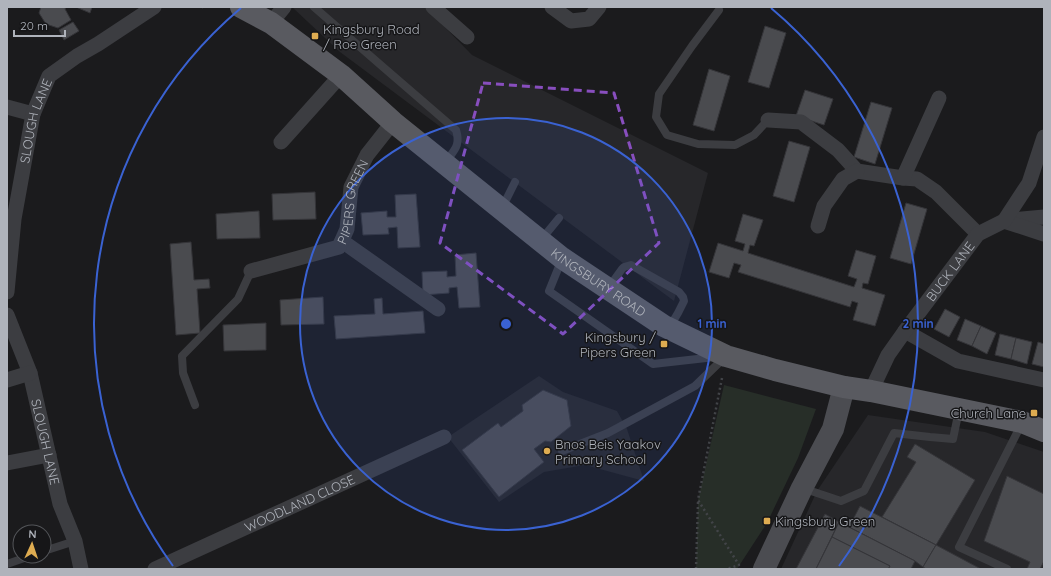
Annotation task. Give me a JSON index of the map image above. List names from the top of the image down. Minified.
{"streets":{"main road":["KINGSBURY ROAD"],"street":["SLOUGH LANE","PIPERS GREEN","BUCK LANE","WOODLAND CLOSE"]},"crossings":[["PIPERS GREEN","KINGSBURY ROAD"],["BUCK LANE","KINGSBURY ROAD"]],"places":{"transit":["Kingsbury Road / Roe Green","Kingsbury / Pipers Green","Church Lane","Kingsbury Green"],"other":["Bnos Beis Yaakov Primary School"]},"scale_bar":"20 m","north":"top","rings":["1 min","2 min"]}
